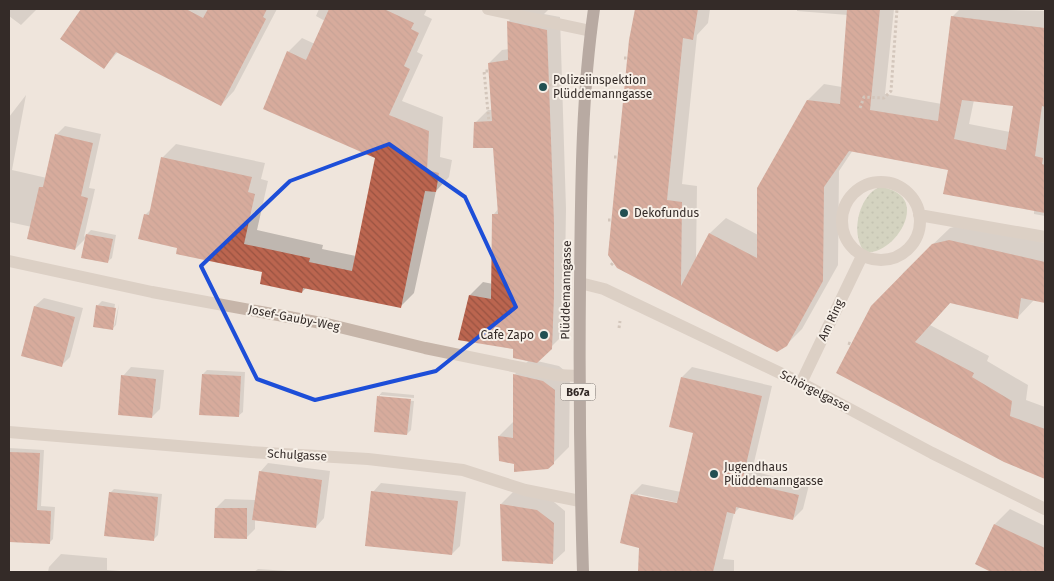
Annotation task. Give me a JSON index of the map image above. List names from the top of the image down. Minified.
{"streets":{"main road":["Plüddemanngasse","B67a"],"street":["Josef-Gauby-Weg","Am Ring","Schörgelgasse","Schulgasse"]},"crossings":[["Plüddemanngasse","Josef-Gauby-Weg"],["Plüddemanngasse","Schörgelgasse"],["Plüddemanngasse","Schulgasse"],["Am Ring","Schörgelgasse"]],"places":["Polizeiinspektion Plüddemanngasse","Dekofundus","Cafe Zapo","Jugendhaus Plüddemanngasse"]}
